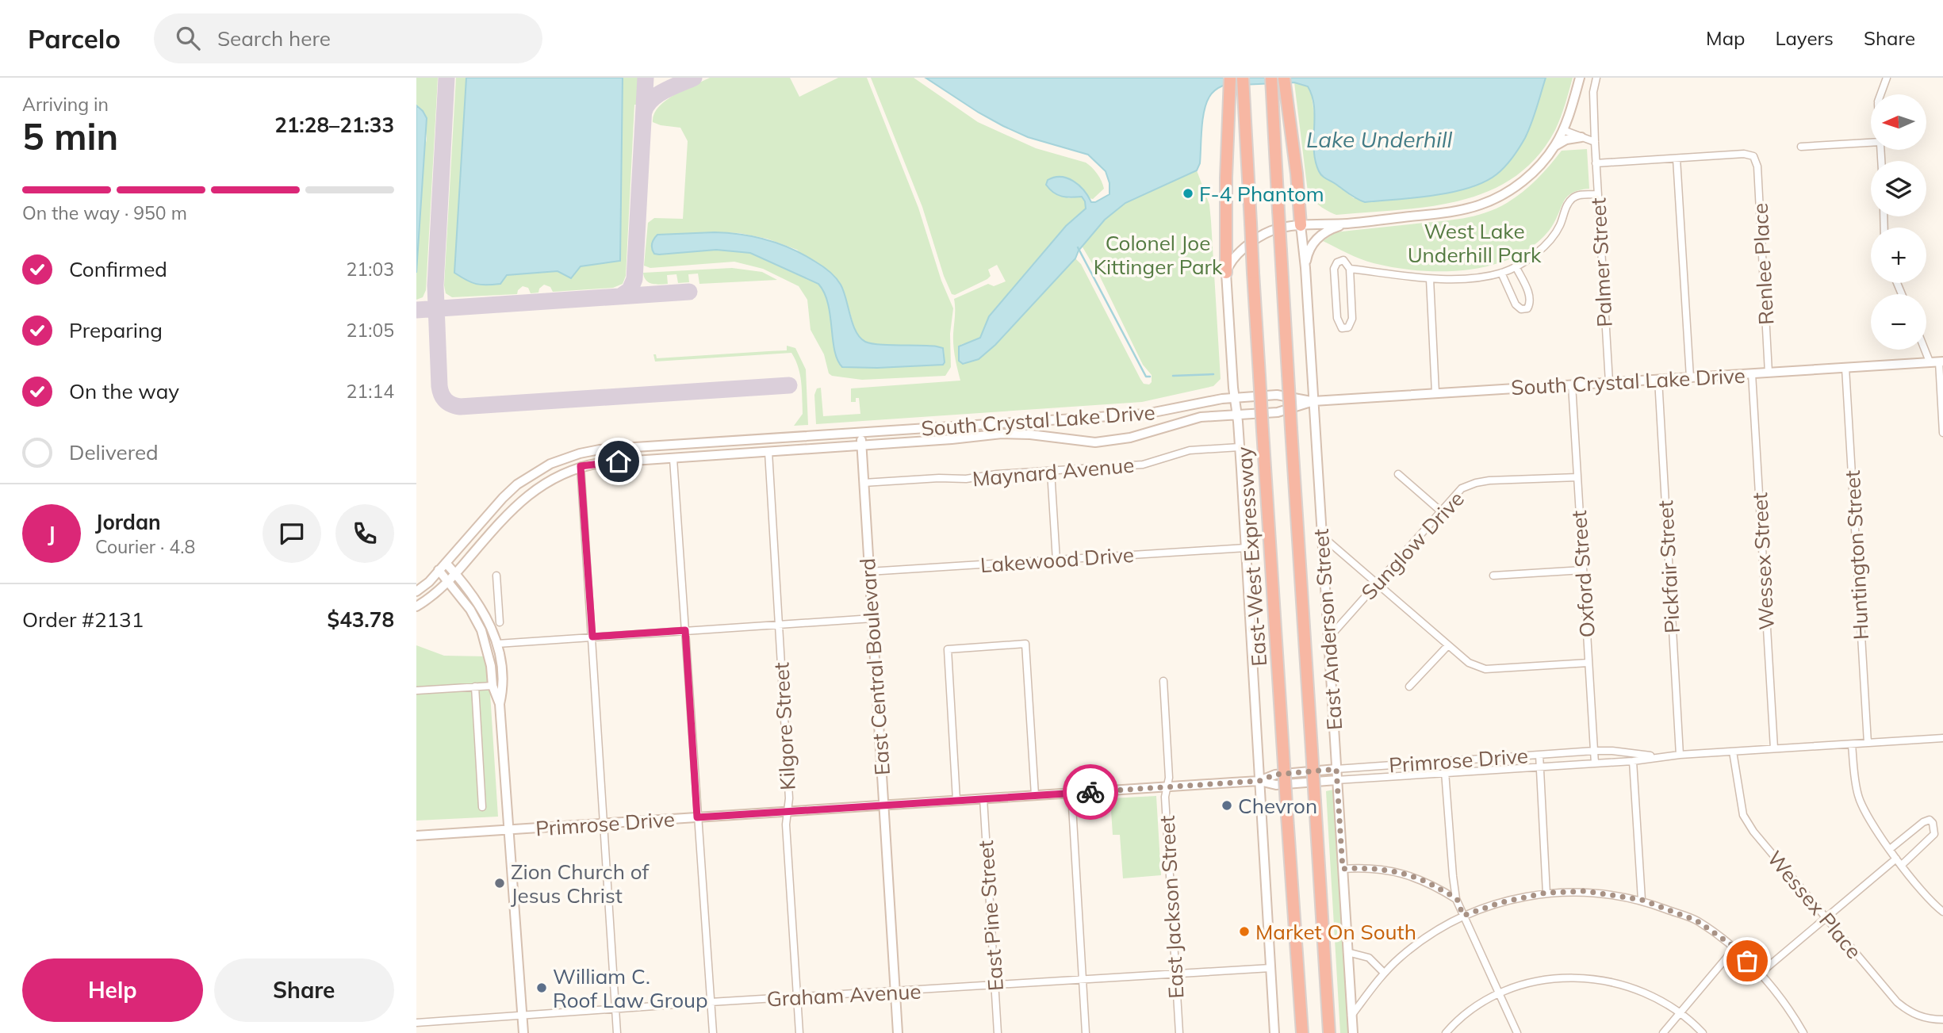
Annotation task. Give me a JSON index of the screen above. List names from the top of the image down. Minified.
{"streets":{"highway":["East-West Expressway"],"main road":["South Crystal Lake Drive","East Anderson Street","East Central Boulevard","Primrose Drive"],"street":["Palmer Street","Renlee Place","Maynard Avenue","Sunglow Drive","Huntington Street","Lakewood Drive","Wessex Street","Pickfair Street","Oxford Street","Kilgore Street","Wessex Place","East Jackson Street","East Pine Street","Graham Avenue"]},"crossings":[["Palmer Street","South Crystal Lake Drive"],["Renlee Place","South Crystal Lake Drive"],["South Crystal Lake Drive","Huntington Street"],["South Crystal Lake Drive","Wessex Street"],["South Crystal Lake Drive","Pickfair Street"],["South Crystal Lake Drive","Oxford Street"],["South Crystal Lake Drive","East Anderson Street"],["South Crystal Lake Drive","East Central Boulevard"],["South Crystal Lake Drive","Kilgore Street"],["Maynard Avenue","East Central Boulevard"],["Sunglow Drive","Oxford Street"],["Sunglow Drive","East Anderson Street"],["Huntington Street","Primrose Drive"],["Lakewood Drive","East Central Boulevard"],["Wessex Street","Primrose Drive"],["Pickfair Street","Primrose Drive"],["Oxford Street","Primrose Drive"],["East Anderson Street","Primrose Drive"],["East Central Boulevard","Primrose Drive"],["East Central Boulevard","Graham Avenue"],["Kilgore Street","Primrose Drive"],["Kilgore Street","Graham Avenue"],["Primrose Drive","Wessex Place"],["Primrose Drive","East Jackson Street"],["Primrose Drive","East Pine Street"],["East Jackson Street","Graham Avenue"],["East Pine Street","Graham Avenue"]],"water":["Lake Underhill"],"parks":["West Lake Underhill Park","Colonel Joe Kittinger Park"],"places":["F-4 Phantom","Chevron","Zion Church of Jesus Christ","Market On South","William C. Roof Law Group"],"north":"left","page":{"header":"Parcelo","search":"Search here","nav":["Map","Layers","Share"],"heading":["5 min","Arriving in","21:28–21:33"],"panel":["Jordan","Courier · 4.8","Order #2131","$43.78"],"map_buttons":["+","−"],"bar":"On the way · 950 m","list":[["Confirmed","21:03"],["Preparing","21:05"],["On the way","21:14"],"Delivered"],"round":"J","buttons":["Help","Share"]}}
